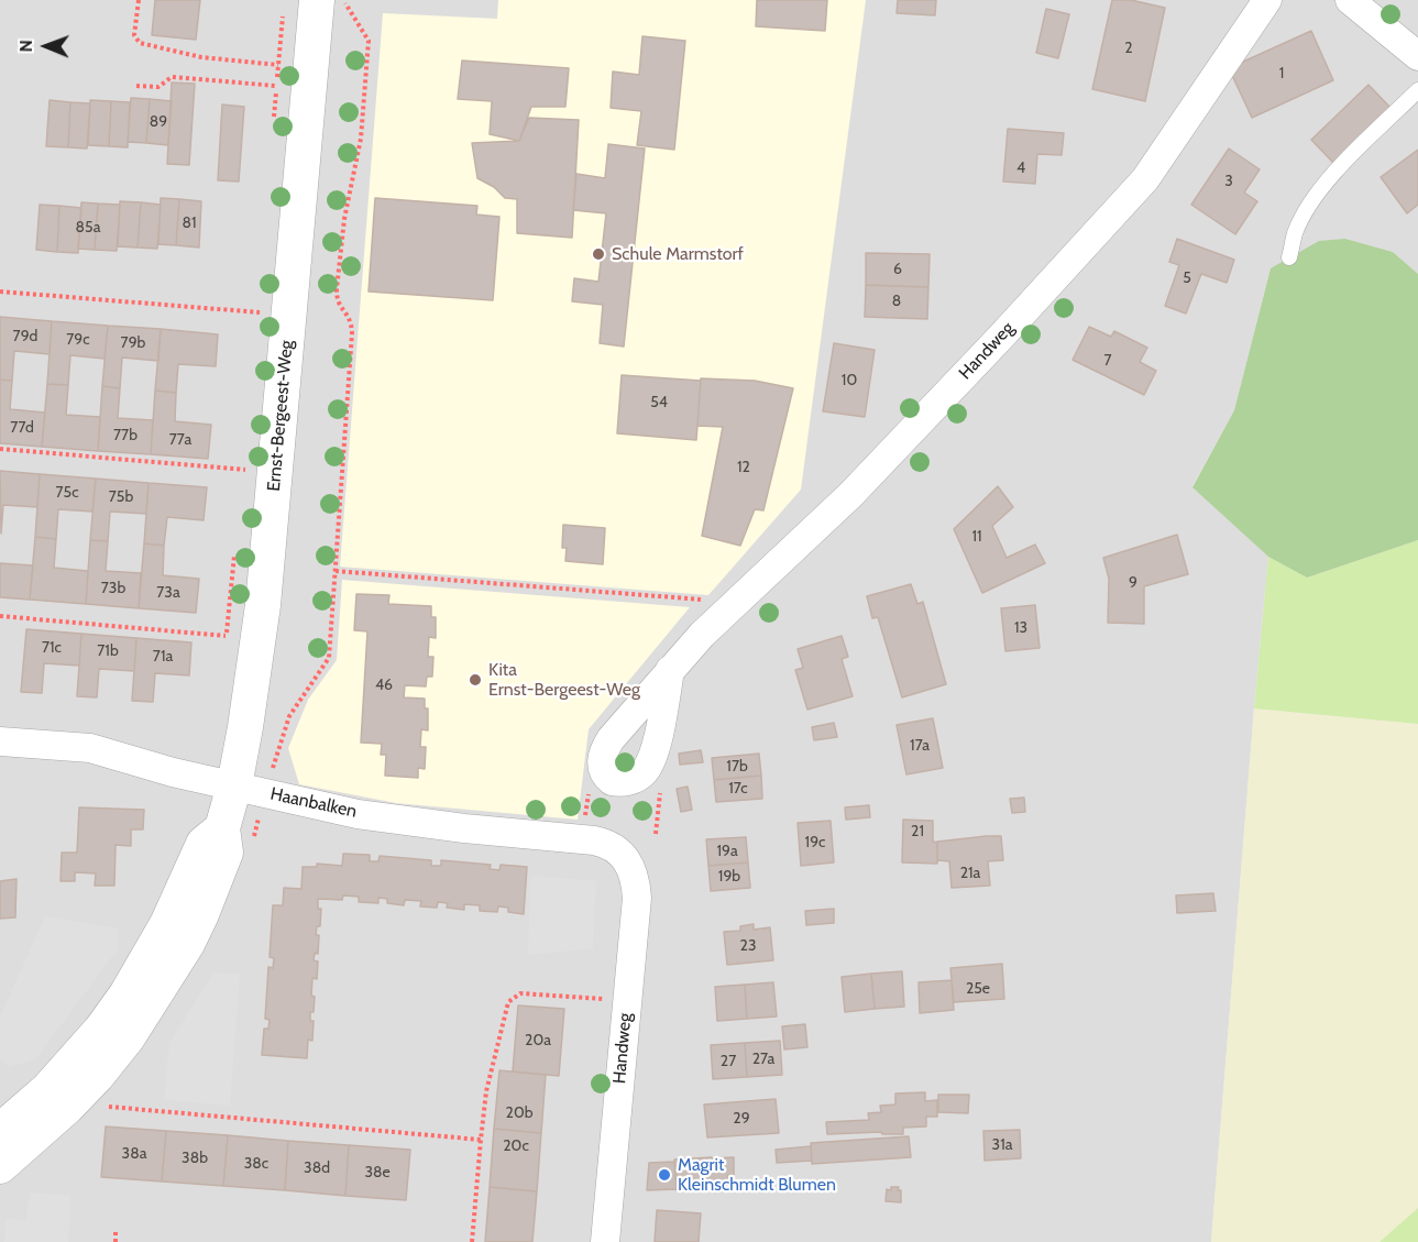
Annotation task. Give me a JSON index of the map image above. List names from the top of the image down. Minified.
{"streets":{"street":["Handweg","Ernst-Bergeest-Weg","Haanbalken"]},"crossings":[["Handweg","Haanbalken"],["Ernst-Bergeest-Weg","Haanbalken"]],"places":["Schule Marmstorf","Kita Ernst-Bergeest-Weg","Magrit Kleinschmidt Blumen"],"house_numbers":["2","1","89","4","3","81","85a","6","5","8","79d","79c","79b","7","10","54","77d","77b","77a","12","75c","75b","11","9","73b","73a","13","71c","71b","71a","46","17a","17b","17c","21","19c","19a","21a","19b","23","25e","20a","27a","27","20b","29","31a","20c","38a","38b","38c","38d","38e"],"north":"left"}
